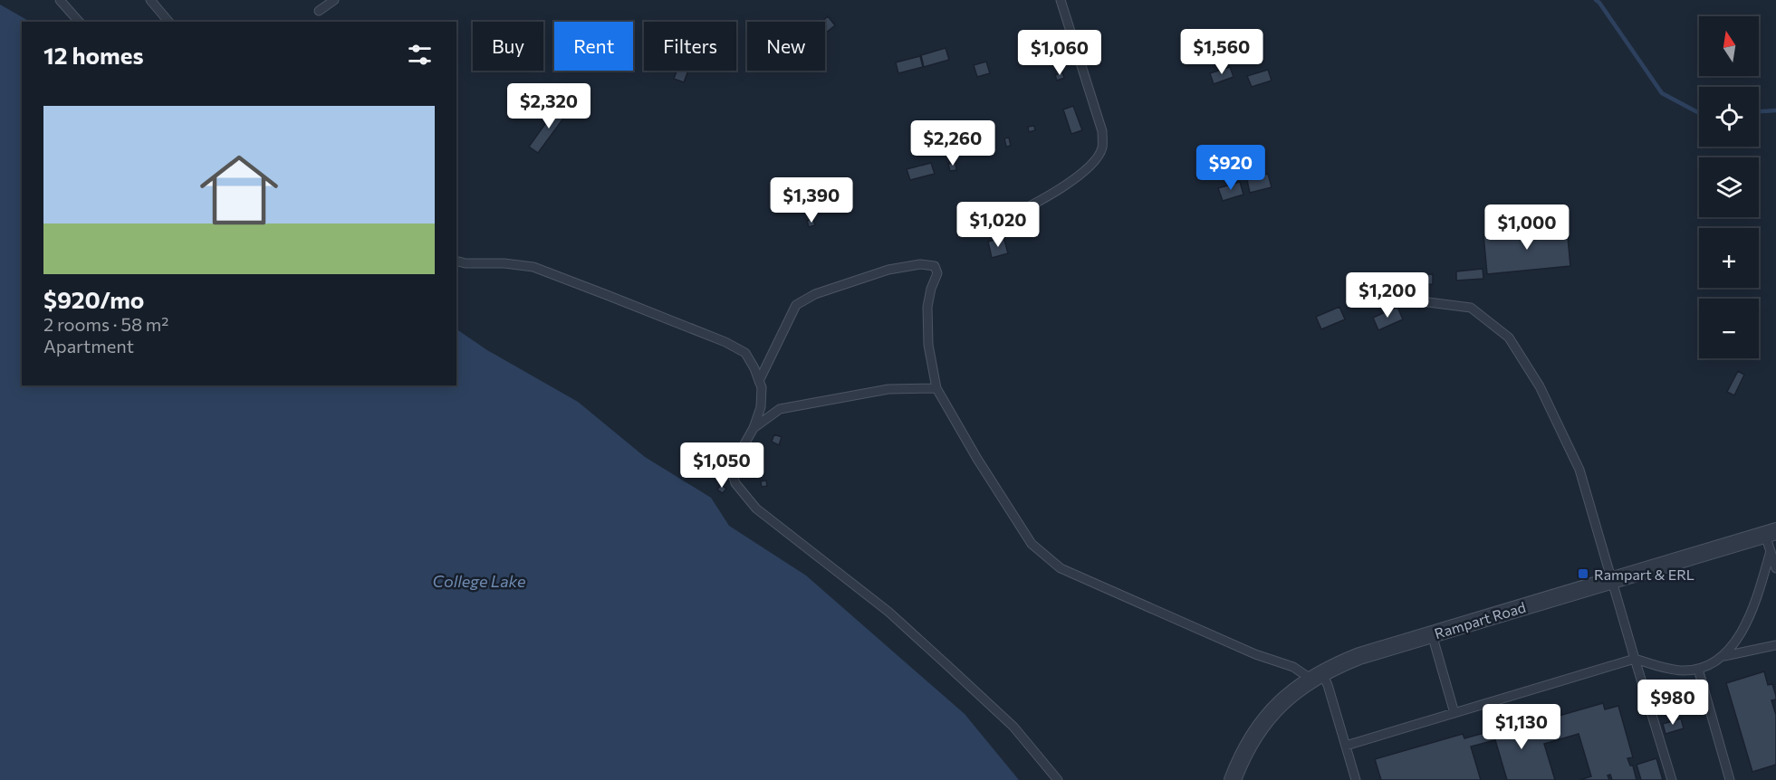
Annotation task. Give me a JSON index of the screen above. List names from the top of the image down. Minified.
{"streets":{"street":["Rampart Road"]},"water":["College Lake"],"places":{"transit":["Rampart & ERL"]},"north":"top","page":{"map_buttons":["+","−"],"chip":["Buy","Rent","Filters","New"],"heading":"12 homes","price":["$1,560","$1,060","$2,320","$2,260","$920","$1,390","$1,020","$1,000","$1,200","$1,050","$980","$1,130"],"list":[{"name":"$920/mo","note":"2 rooms · 58 m² · Apartment"}]}}
